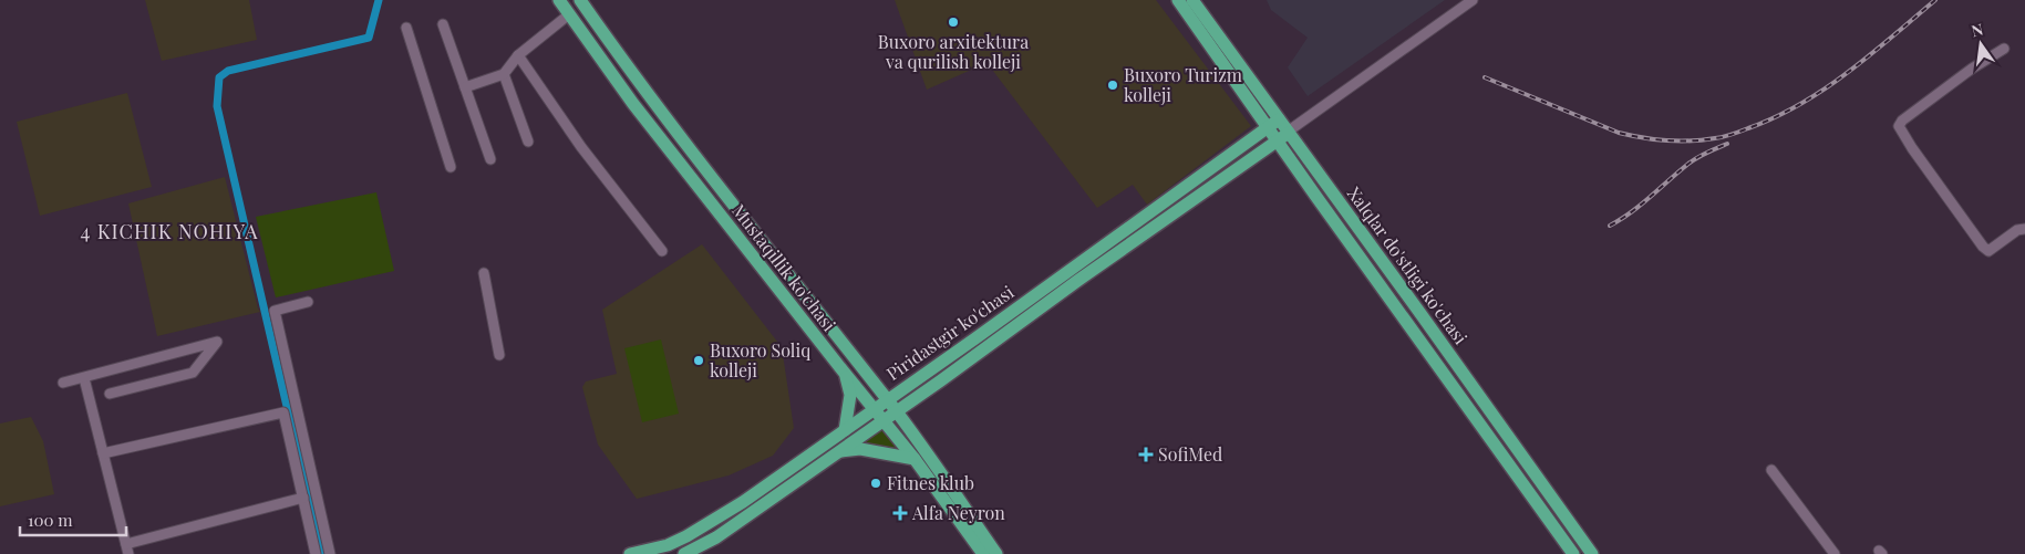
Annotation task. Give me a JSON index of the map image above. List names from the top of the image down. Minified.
{"streets":{"main road":["Xalqlar do'stligi ko'chasi","Mustaqillik ko'chasi","Piridastgir ko'chasi"]},"crossings":[["Xalqlar do'stligi ko'chasi","Piridastgir ko'chasi"],["Mustaqillik ko'chasi","Piridastgir ko'chasi"]],"districts":["4 KICHIK NOHIYA"],"places":{"other":["Buxoro arxitektura va qurilish kolleji","Buxoro Turizm kolleji","Buxoro Soliq kolleji","Fitnes klub"],"health":["SofiMed","Alfa Neyron"]},"scale_bar":"100 m","north":"top"}
